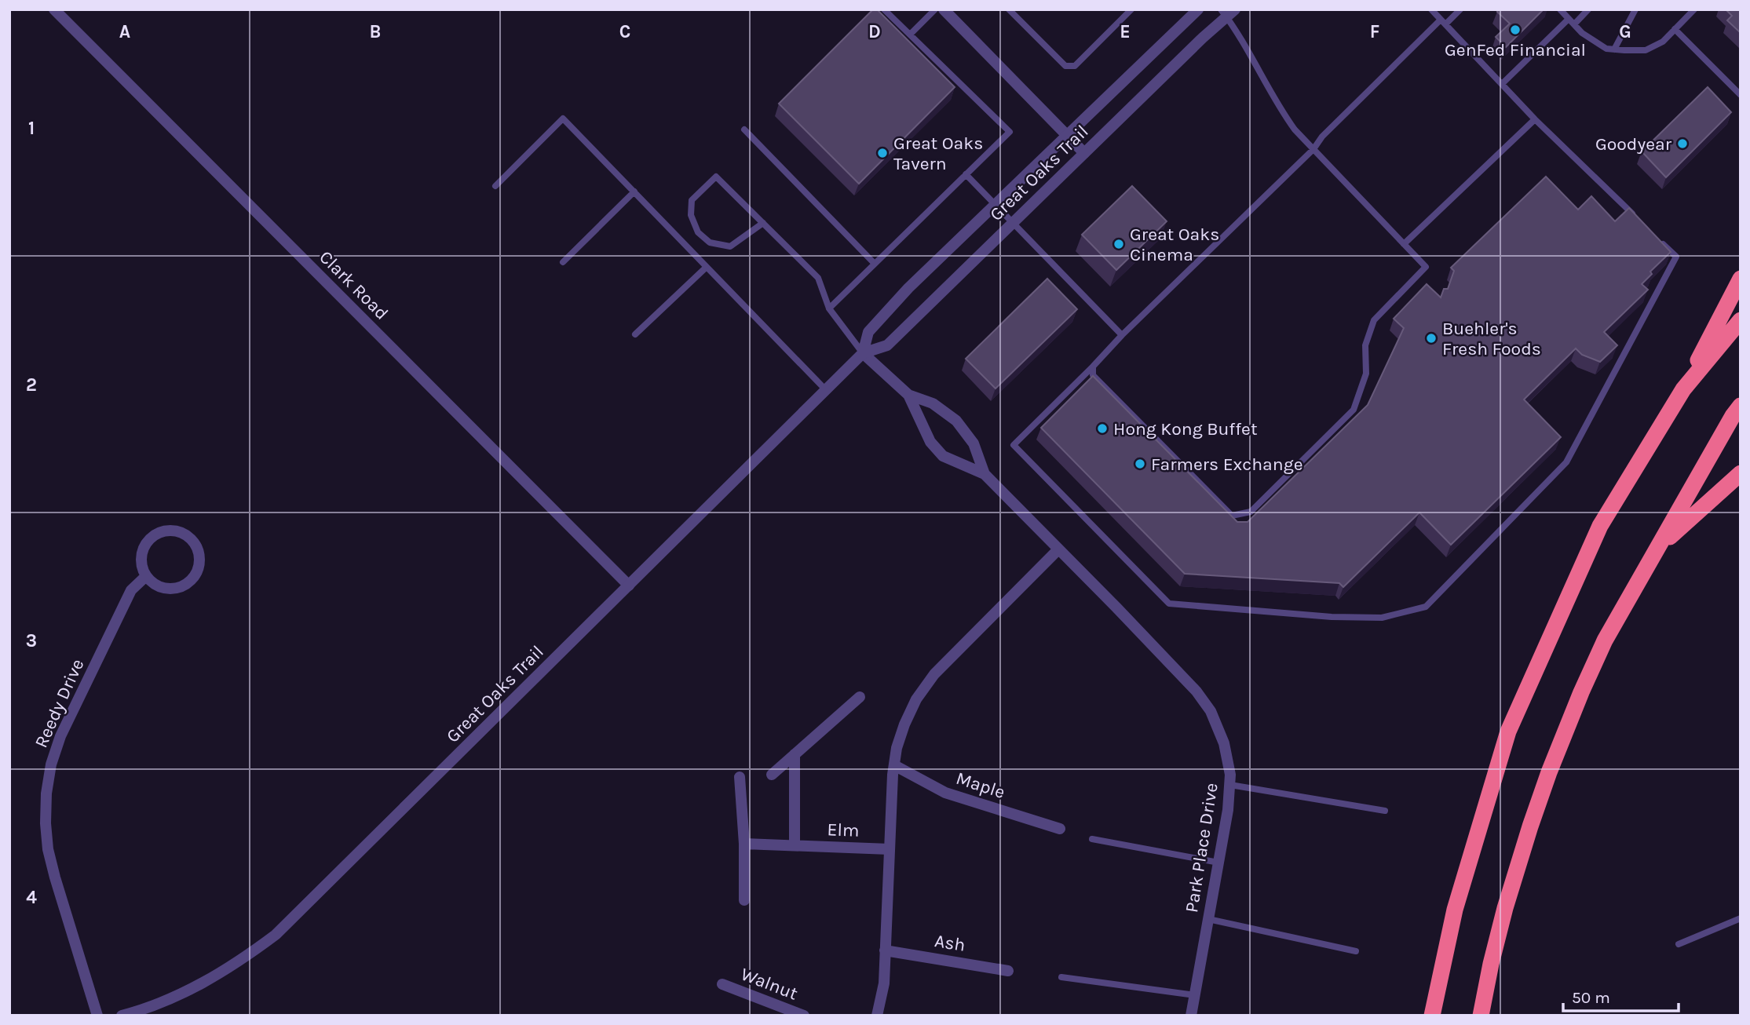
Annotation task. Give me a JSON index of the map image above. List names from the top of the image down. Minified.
{"streets":{"street":["Great Oaks Trail","Clark Road","Reedy Drive","Maple","Elm","Park Place Drive","Ash","Walnut"]},"crossings":[["Great Oaks Trail","Clark Road"],["Great Oaks Trail","Park Place Drive"]],"places":["GenFed Financial","Goodyear","Great Oaks Tavern","Great Oaks Cinema","Buehler's Fresh Foods","Hong Kong Buffet","Farmers Exchange"],"scale_bar":"50 m","grid":{"columns":["A","B","C","D","E","F","G"],"rows":["1","2","3","4"]}}
